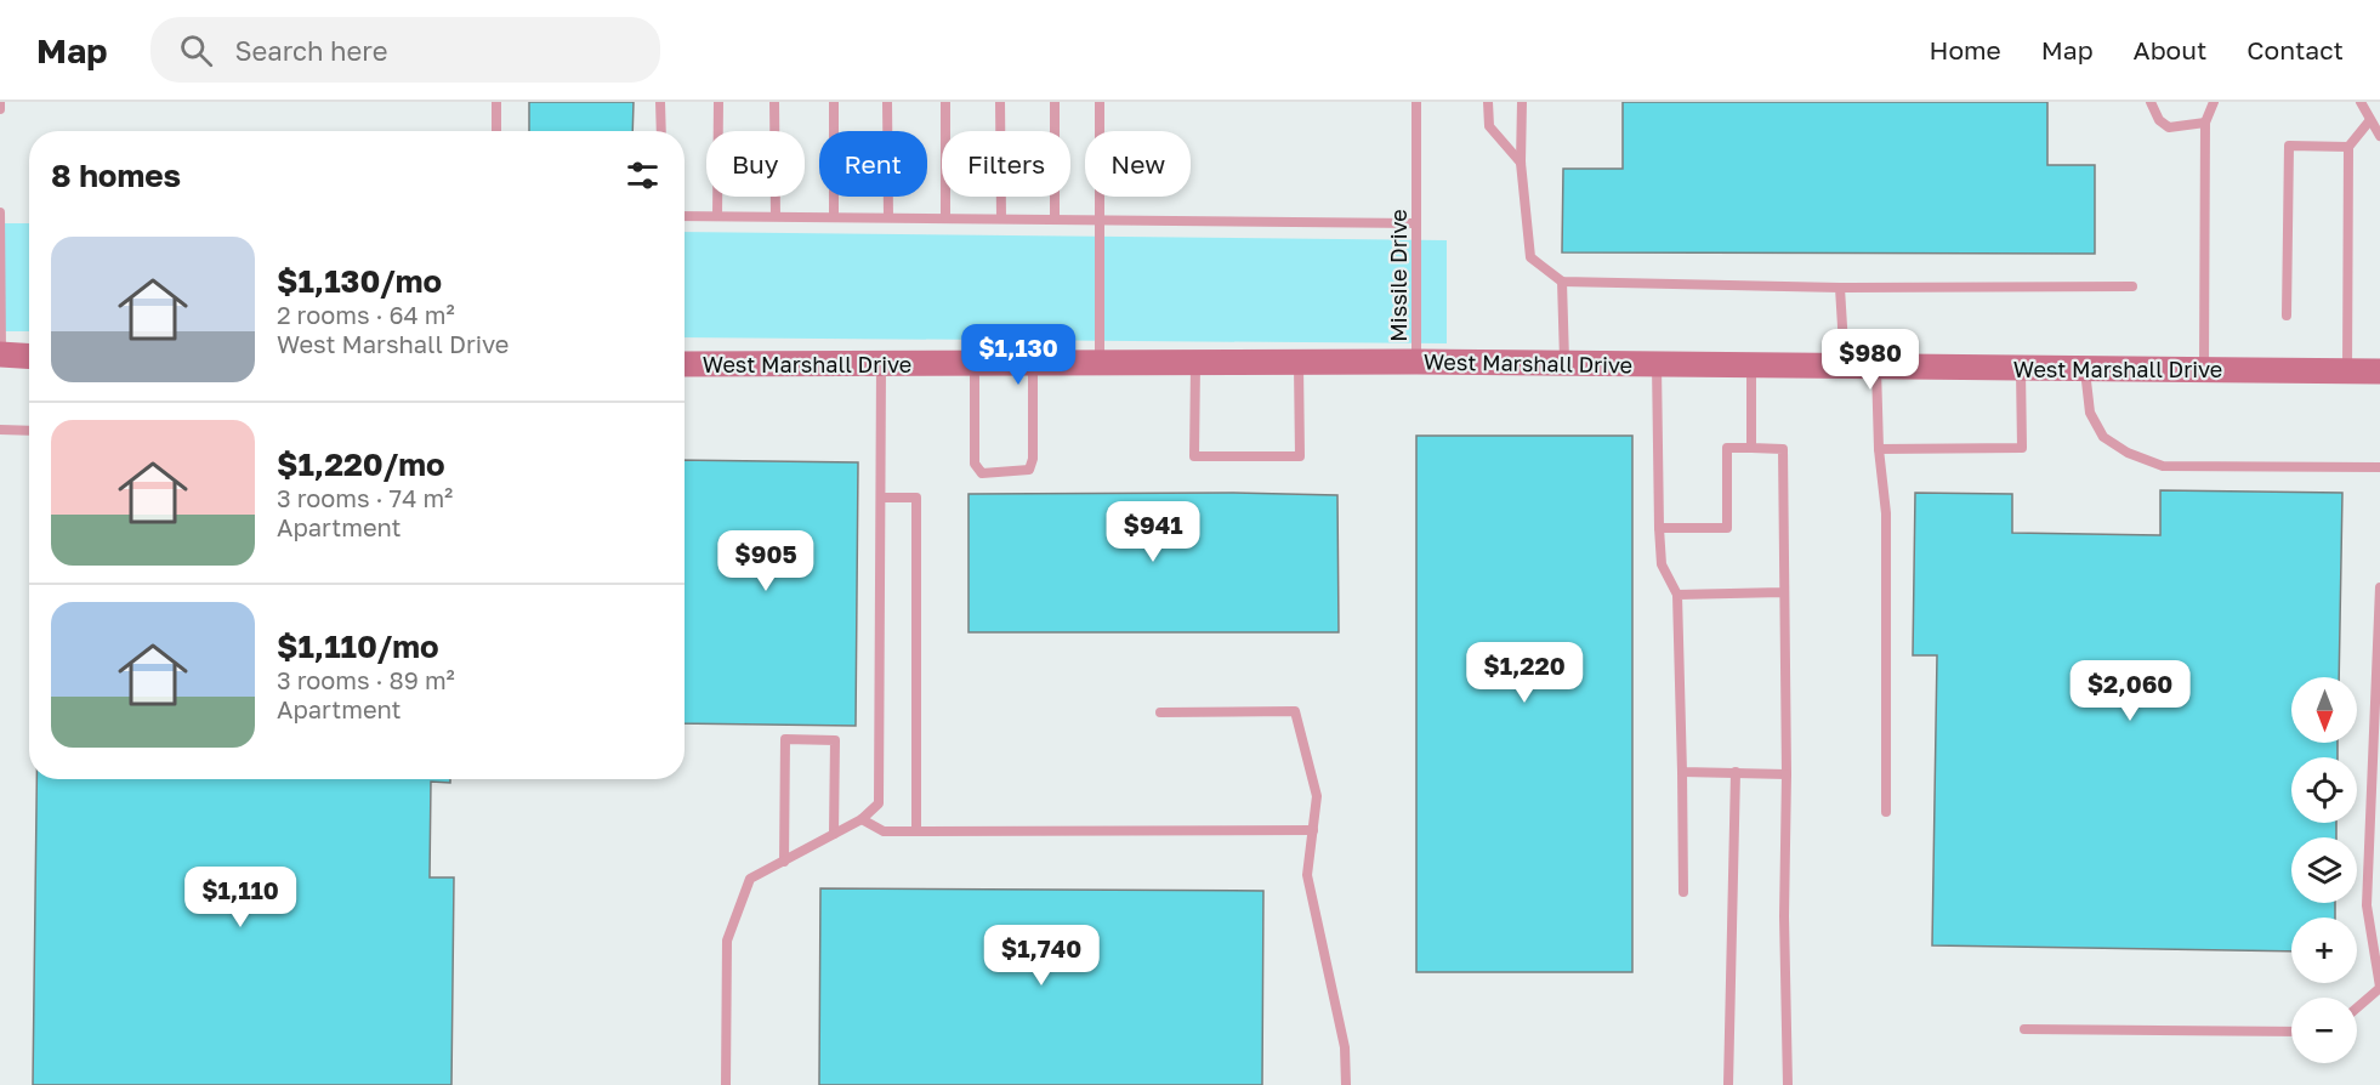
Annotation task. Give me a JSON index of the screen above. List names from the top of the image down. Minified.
{"streets":{"main road":["West Marshall Drive"],"lane":["Missile Drive"]},"crossings":[["Missile Drive","West Marshall Drive"]],"north":"bottom","page":{"header":"Map","search":"Search here","nav":["Home","Map","About","Contact"],"chip":["Buy","Rent","Filters","New"],"heading":"8 homes","list":[{"name":"$1,130/mo","note":"2 rooms · 64 m² · West Marshall Drive"},{"name":"$1,220/mo","note":"3 rooms · 74 m² · Apartment"},{"name":"$1,110/mo","note":"3 rooms · 89 m² · Apartment"}],"price":["$1,130","$980","$941","$905","$1,220","$2,060","$1,110","$1,740"],"map_buttons":["+","−"]}}
